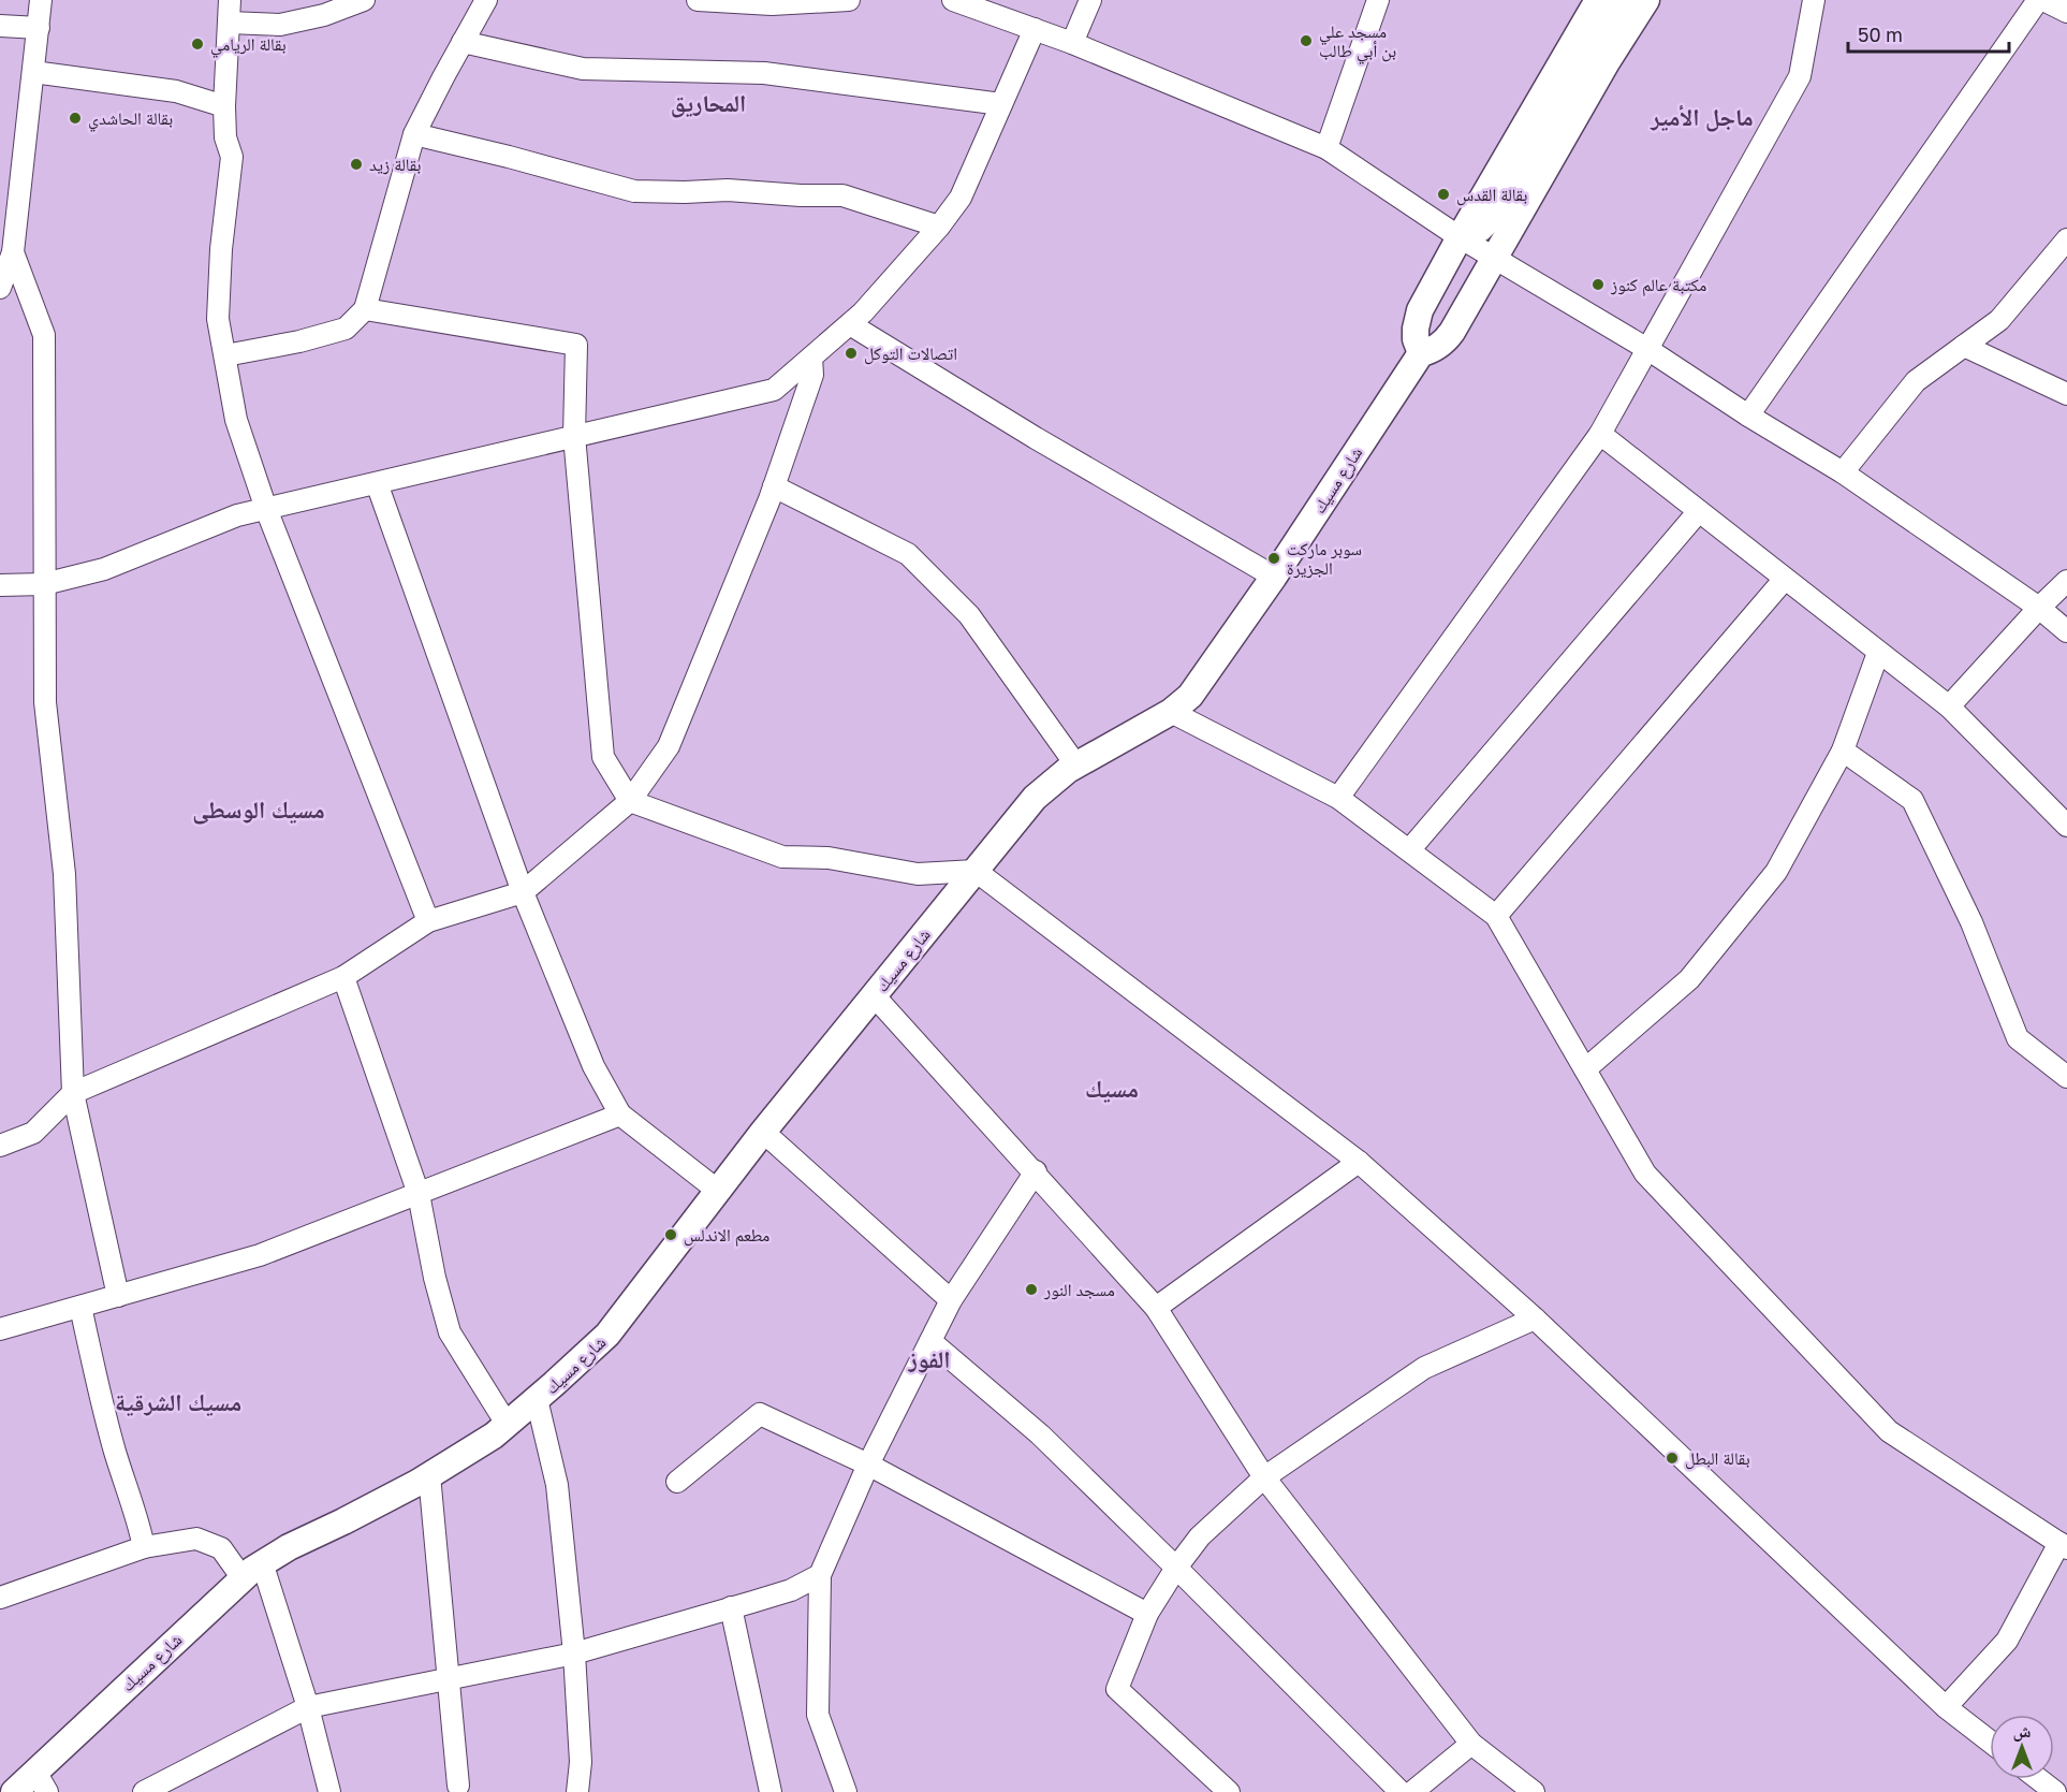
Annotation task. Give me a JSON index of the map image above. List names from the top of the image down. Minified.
{"streets":{"street":["شارع مسيك"]},"districts":["المحاريق","ماجل الأمير","مسيك الوسطى","مسيك","الفوز","مسيك الشرقية"],"places":["مسجد علي بن أبي طالب","بقالة الريامي","بقالة الحاشدي","بقالة زيد","بقالة القدس","مكتبة عالم كنوز","اتصالات التوكل","سوبر ماركت الجزيرة","مطعم الاندلس","مسجد النور","بقالة البطل"],"scale_bar":"50 m","north":"top"}
